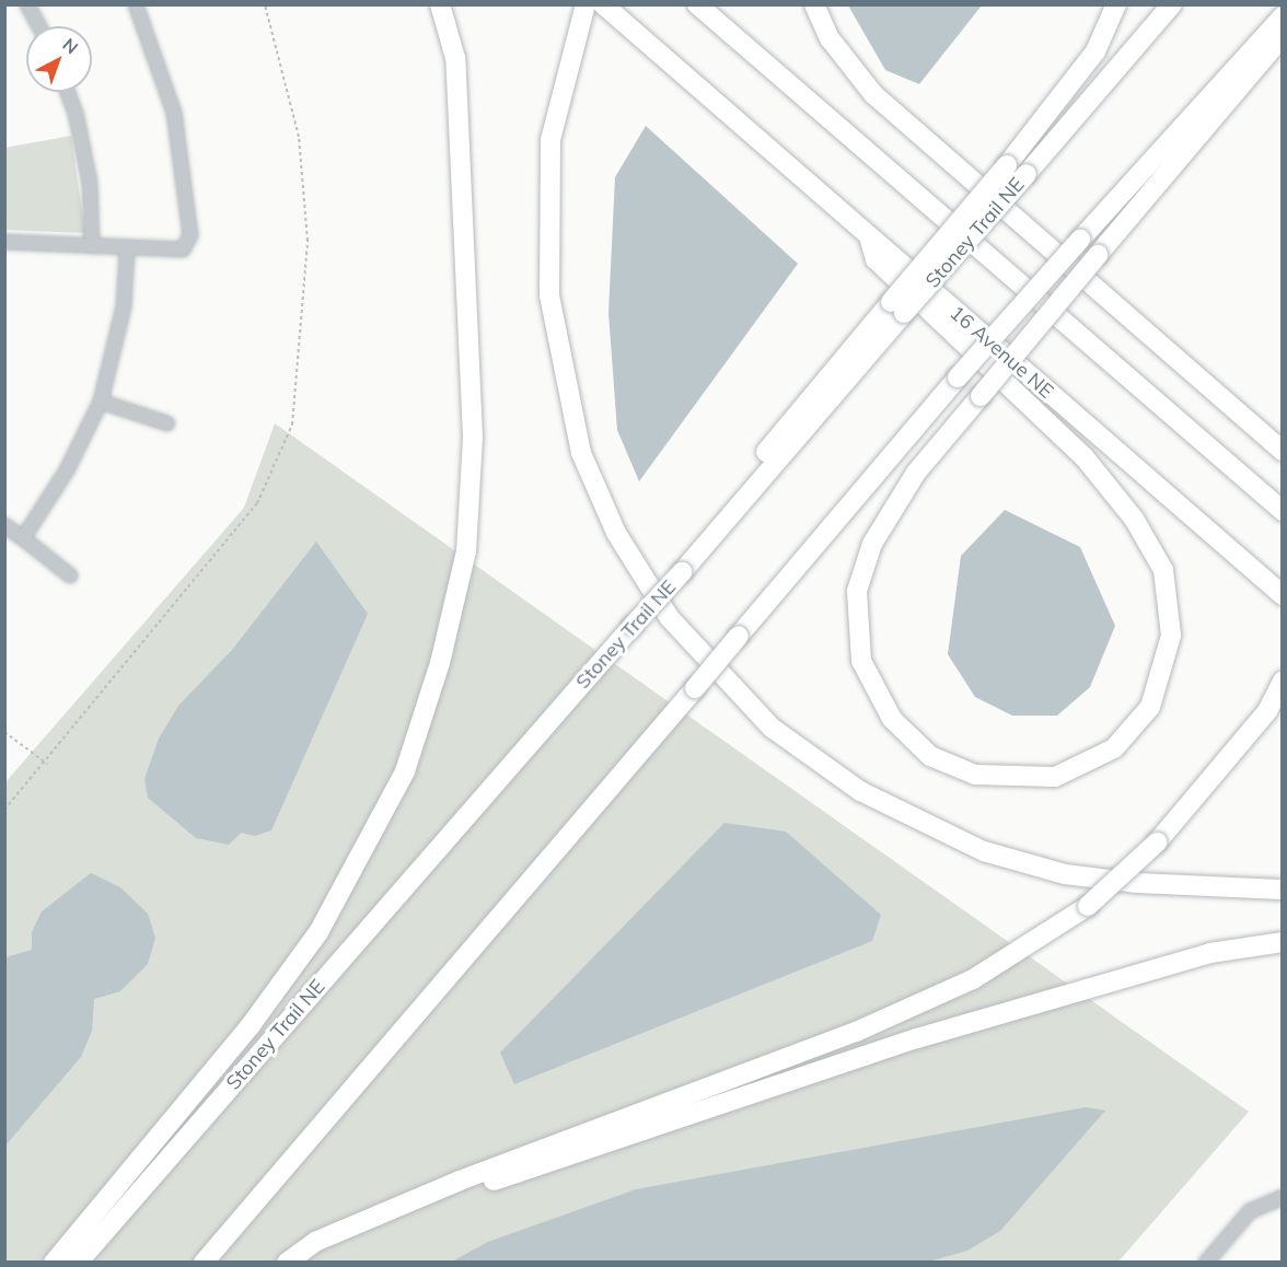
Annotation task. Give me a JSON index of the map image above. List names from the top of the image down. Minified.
{"streets":{"highway":["Stoney Trail NE","16 Avenue NE"]},"north":"top right"}
